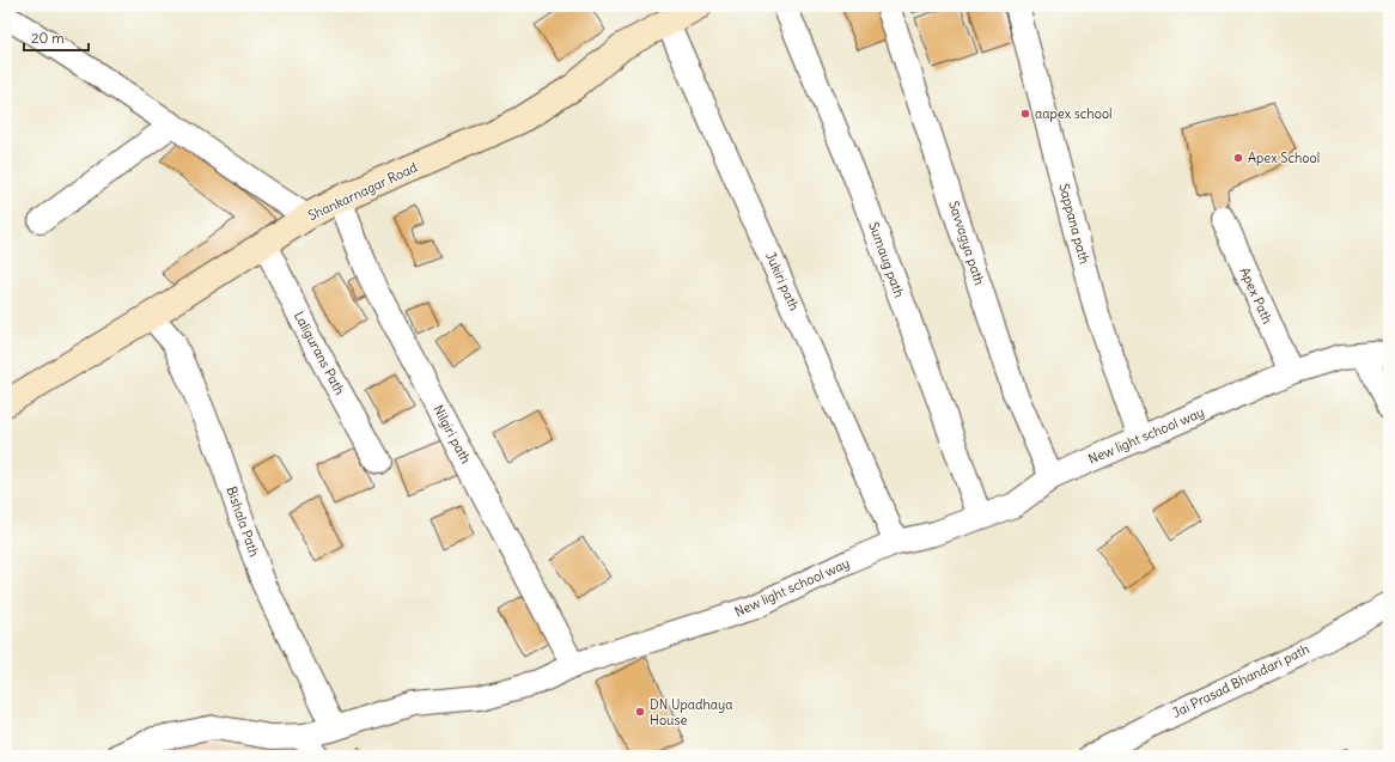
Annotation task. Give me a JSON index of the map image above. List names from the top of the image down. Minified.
{"streets":{"street":["Shankarnagar Road","Sappana path","Savvagya path","Sumaug path","Jukiri path","Apex Path","Laligurans Path","Nilgiri path","New light school way","Bishala Path","Jai Prasad Bhandari path"]},"crossings":[["Shankarnagar Road","Jukiri path"],["Shankarnagar Road","Laligurans Path"],["Shankarnagar Road","Nilgiri path"],["Shankarnagar Road","Bishala Path"],["Sappana path","New light school way"],["Savvagya path","New light school way"],["Sumaug path","New light school way"],["Jukiri path","New light school way"],["Apex Path","New light school way"],["Nilgiri path","New light school way"],["New light school way","Bishala Path"]],"places":["aapex school","Apex School","DN Upadhaya House"],"scale_bar":"20 m"}
